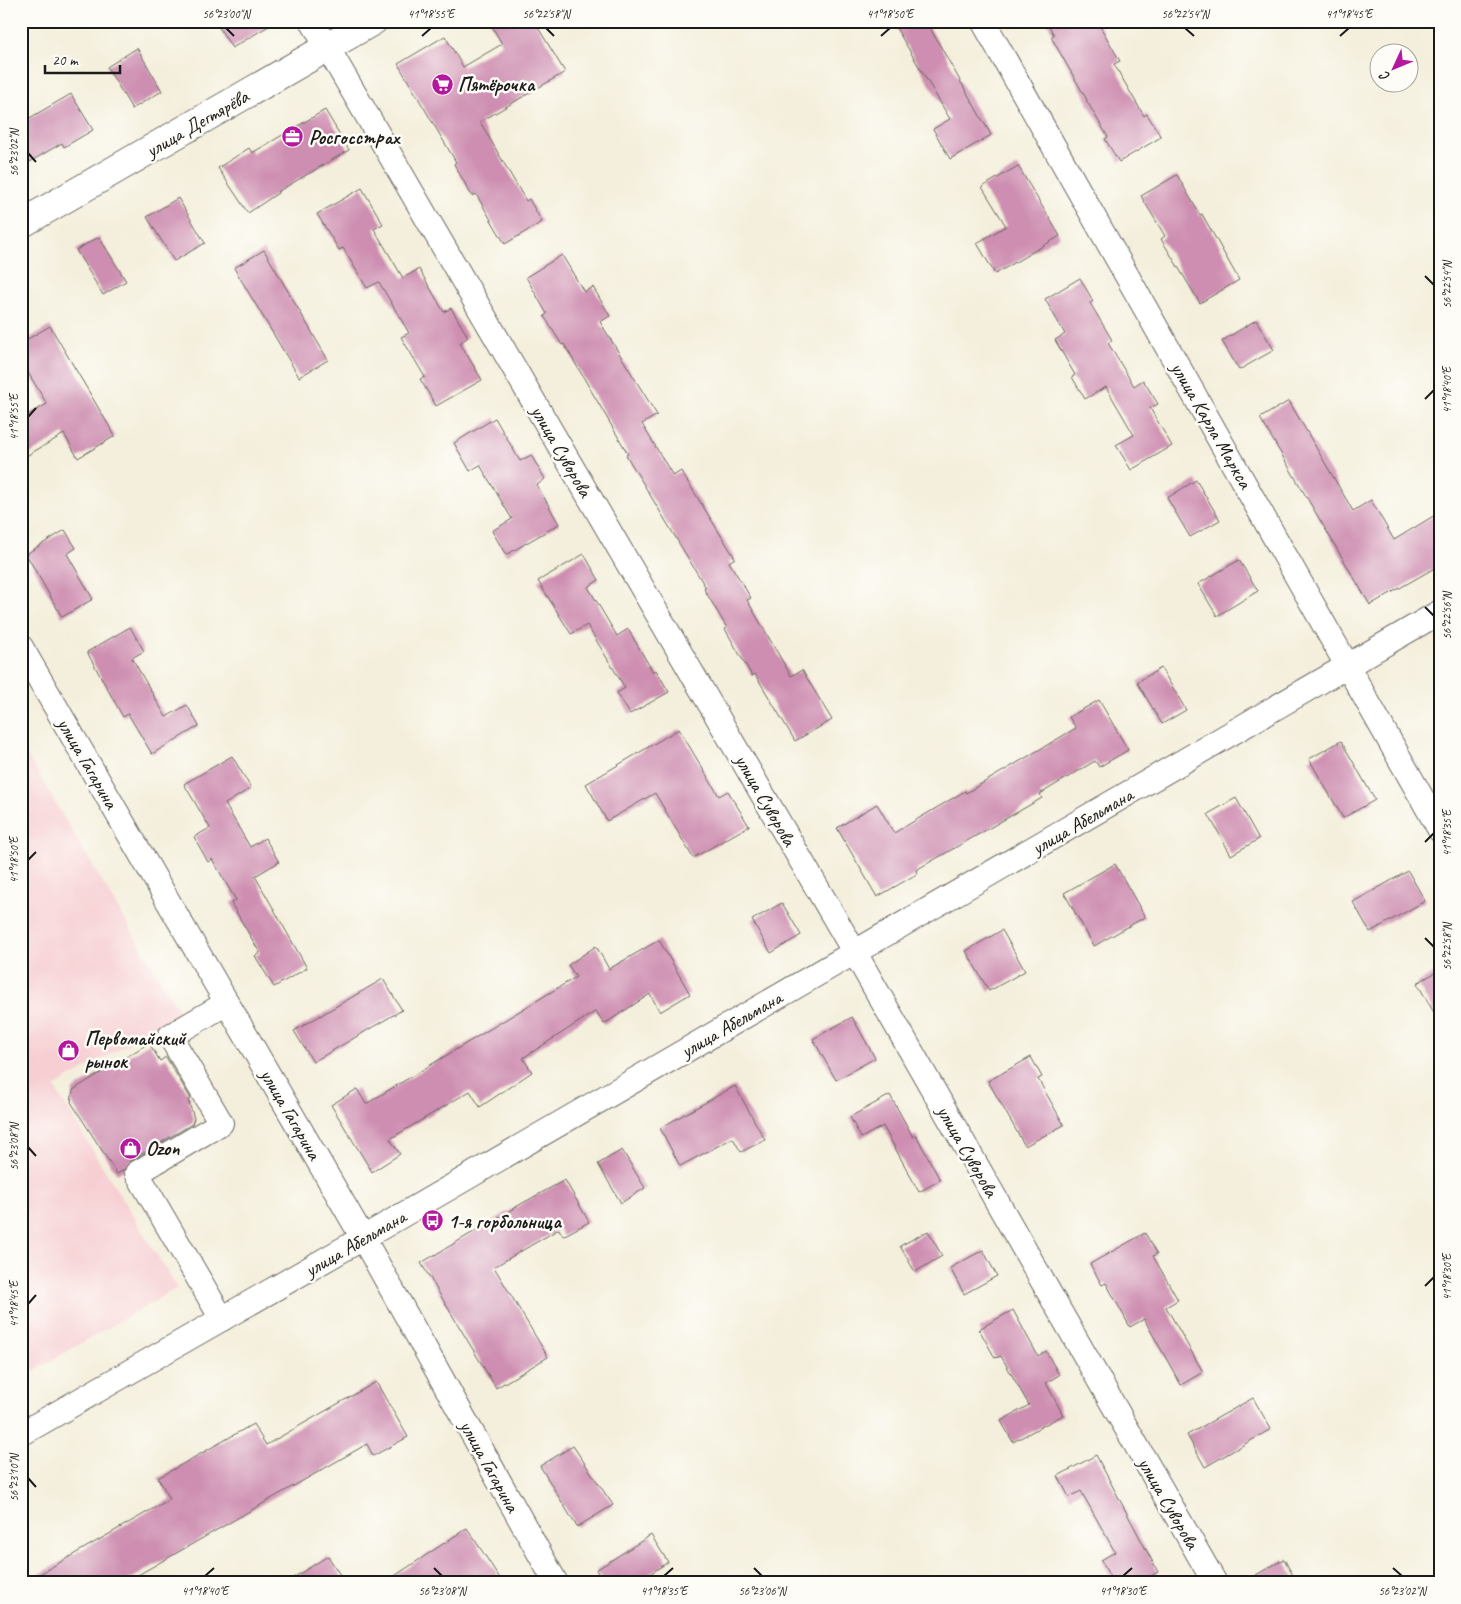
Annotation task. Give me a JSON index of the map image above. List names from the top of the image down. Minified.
{"streets":{"main road":["улица Дегтярёва"],"street":["улица Карла Маркса","улица Суворова","улица Гагарина","улица Абельмана"]},"crossings":[["улица Дегтярёва","улица Суворова"],["улица Карла Маркса","улица Абельмана"],["улица Суворова","улица Абельмана"],["улица Гагарина","улица Абельмана"]],"places":{"supermarket":["Пятёрочка"],"office":["Росгосстрах"],"shop":["Первомайский рынок","Ozon"],"bus stop":["1-я горбольница"]},"scale_bar":"20 m","north":"bottom left","coordinates":["56°23'00\"N","41°18'55\"E","56°22'58\"N","41°18'50\"E","56°22'54\"N","41°18'45\"E","56°23'02\"N","41°18'40\"E","56°22'56\"N","41°18'35\"E","56°23'08\"N","41°18'30\"E","56°23'10\"N","56°23'06\"N"]}
